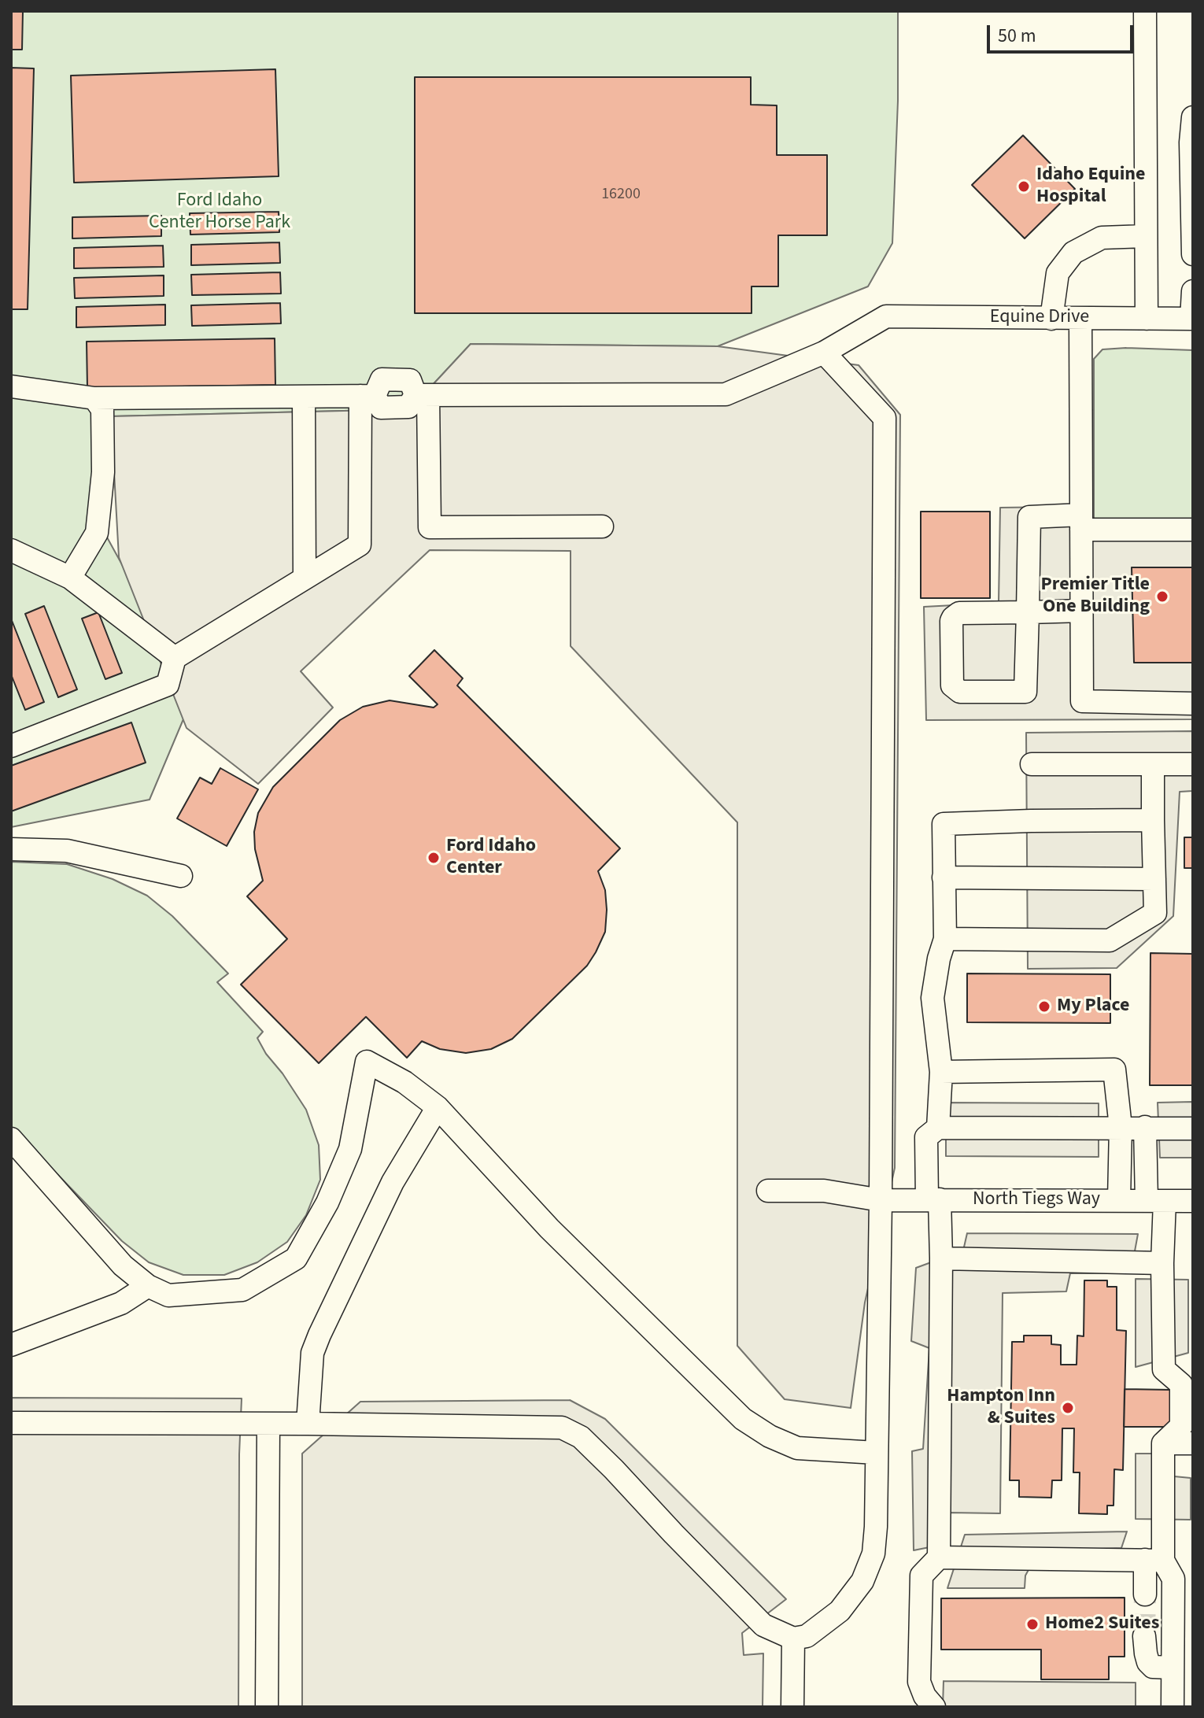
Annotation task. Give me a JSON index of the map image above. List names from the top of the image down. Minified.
{"streets":{"street":["Equine Drive","North Tiegs Way"]},"parks":["Ford Idaho Center Horse Park"],"places":["Idaho Equine Hospital","Premier Title One Building","Ford Idaho Center","My Place","Hampton Inn & Suites","Home2 Suites"],"house_numbers":["16200"],"scale_bar":"50 m"}
